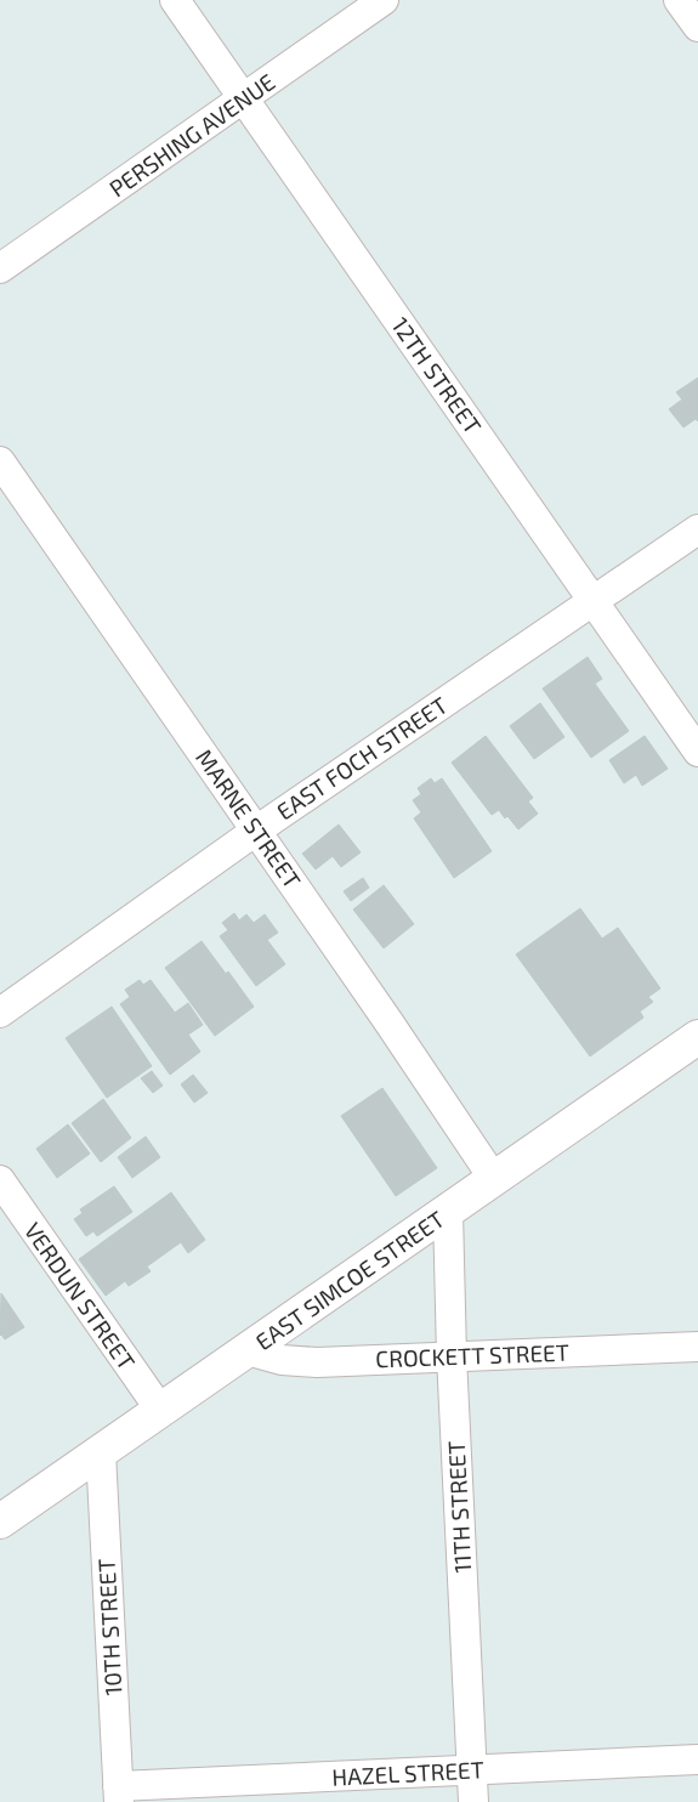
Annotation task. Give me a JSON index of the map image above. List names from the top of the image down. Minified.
{"streets":{"street":["PERSHING AVENUE","12TH STREET","EAST FOCH STREET","MARNE STREET","EAST SIMCOE STREET","VERDUN STREET","CROCKETT STREET","11TH STREET","10TH STREET","HAZEL STREET"]},"crossings":[["PERSHING AVENUE","12TH STREET"],["12TH STREET","EAST FOCH STREET"],["EAST FOCH STREET","MARNE STREET"],["MARNE STREET","EAST SIMCOE STREET"],["EAST SIMCOE STREET","VERDUN STREET"],["EAST SIMCOE STREET","CROCKETT STREET"],["EAST SIMCOE STREET","11TH STREET"],["EAST SIMCOE STREET","10TH STREET"],["CROCKETT STREET","11TH STREET"],["11TH STREET","HAZEL STREET"],["10TH STREET","HAZEL STREET"]]}
